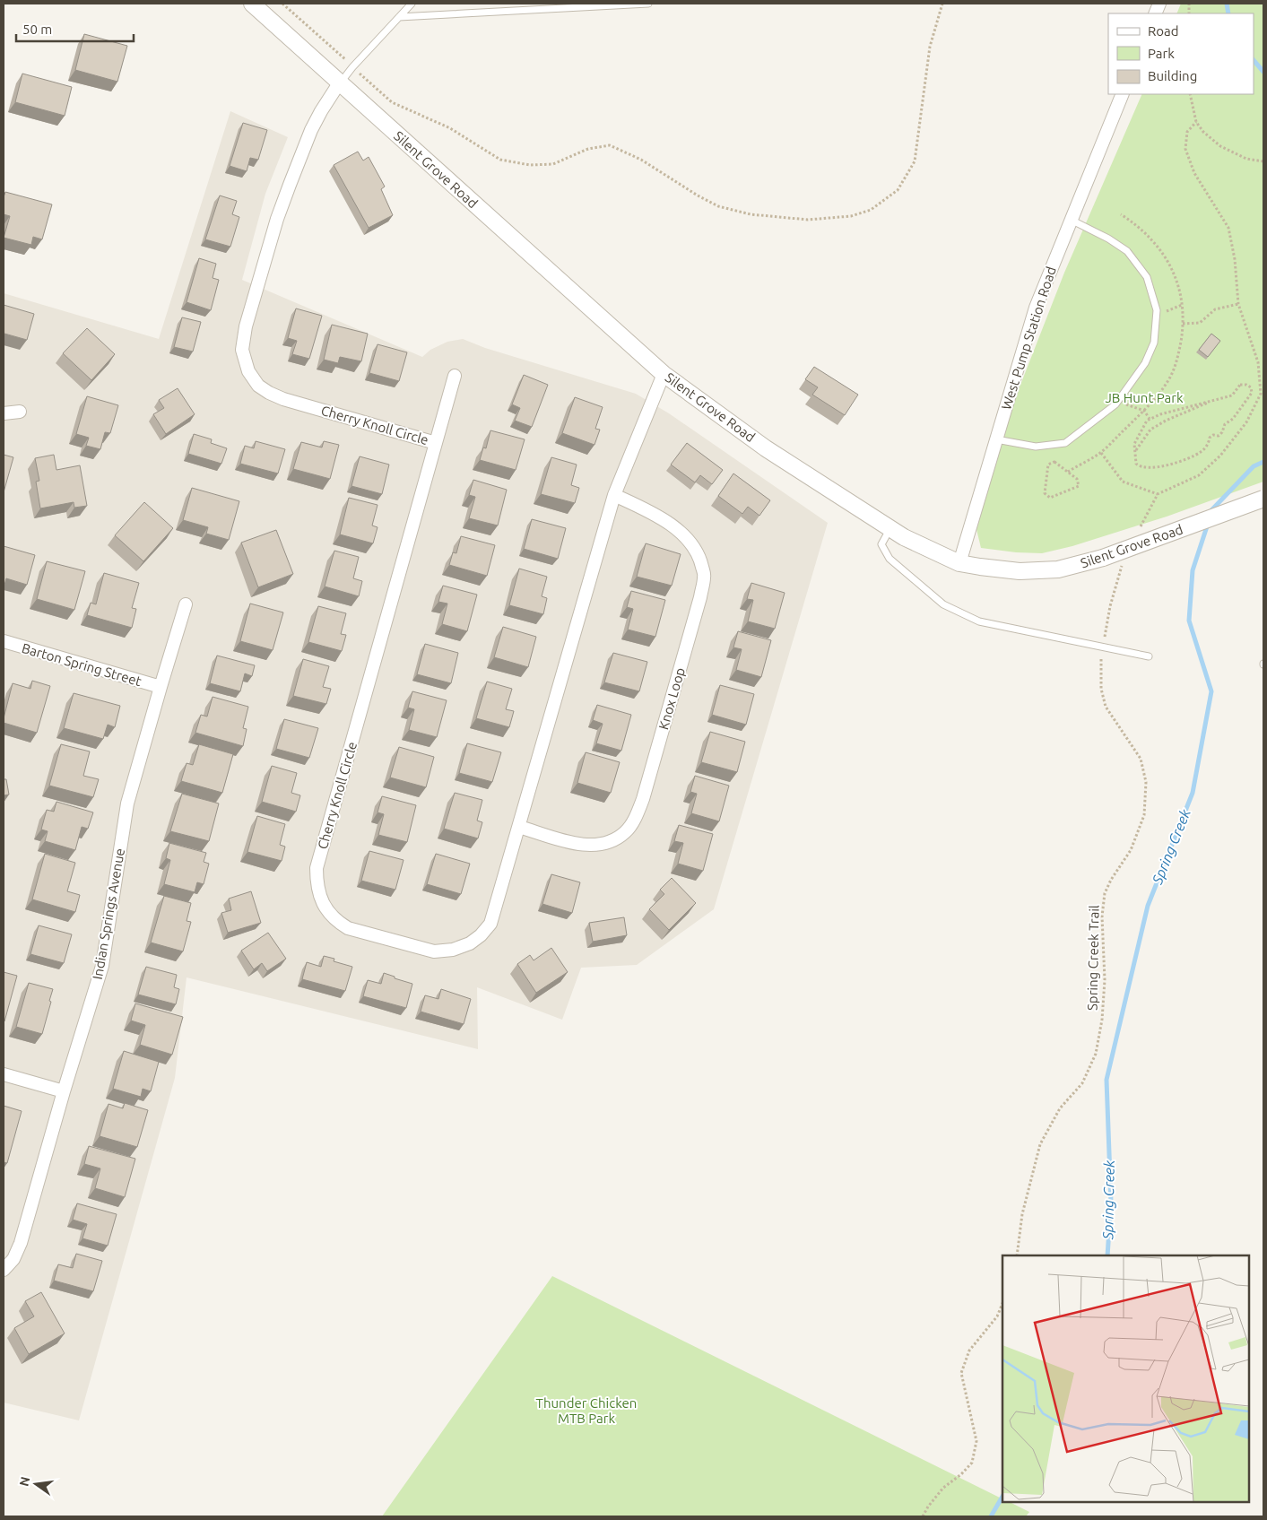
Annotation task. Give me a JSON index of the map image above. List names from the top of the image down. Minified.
{"streets":{"street":["Silent Grove Road","West Pump Station Road","Cherry Knoll Circle","Barton Spring Street","Knox Loop","Indian Springs Avenue"],"path":["Spring Creek Trail"]},"crossings":[["Silent Grove Road","West Pump Station Road"],["Silent Grove Road","Cherry Knoll Circle"],["Cherry Knoll Circle","Knox Loop"],["Barton Spring Street","Indian Springs Avenue"]],"water":["Spring Creek"],"parks":["JB Hunt Park","Thunder Chicken MTB Park"],"legend":["Road","Park","Building"],"scale_bar":"50 m","north":"left"}
